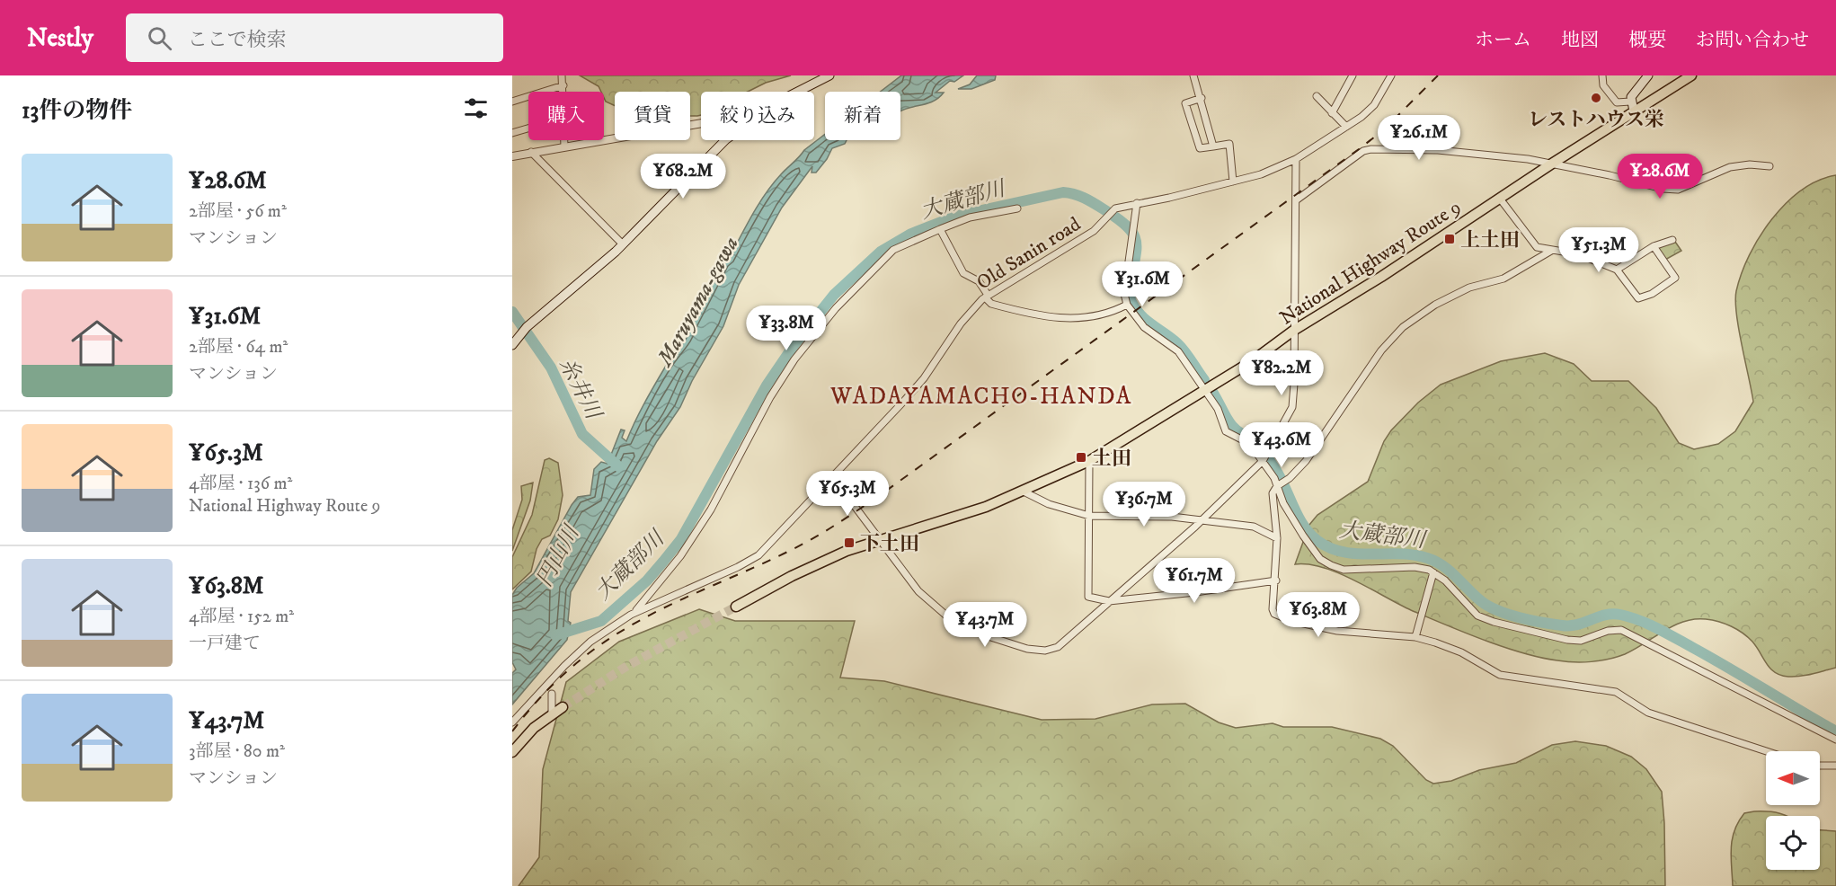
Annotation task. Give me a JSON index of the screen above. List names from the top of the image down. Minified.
{"streets":{"highway":["National Highway Route 9"],"street":["Old Sanin road"]},"districts":["WADAYAMACHO-HANDA"],"water":["大蔵部川","Maruyama-gawa","糸井川","円山川"],"places":{"other":["レストハウス栄"],"transit":["上土田","土田","下土田"]},"north":"left","page":{"header":"Nestly","search":"ここで検索","nav":["ホーム","地図","概要","お問い合わせ"],"heading":"13件の物件","chip":["購入","賃貸","絞り込み","新着"],"price":["¥26.1M","¥68.2M","¥28.6M","¥51.3M","¥31.6M","¥33.8M","¥82.2M","¥43.6M","¥65.3M","¥36.7M","¥61.7M","¥63.8M","¥43.7M"],"list":[{"name":"¥28.6M","note":"2部屋 · 56 m² · マンション"},{"name":"¥31.6M","note":"2部屋 · 64 m² · マンション"},{"name":"¥65.3M","note":"4部屋 · 136 m² · National Highway Route 9"},{"name":"¥63.8M","note":"4部屋 · 152 m² · 一戸建て"},{"name":"¥43.7M","note":"3部屋 · 80 m² · マンション"}]}}
